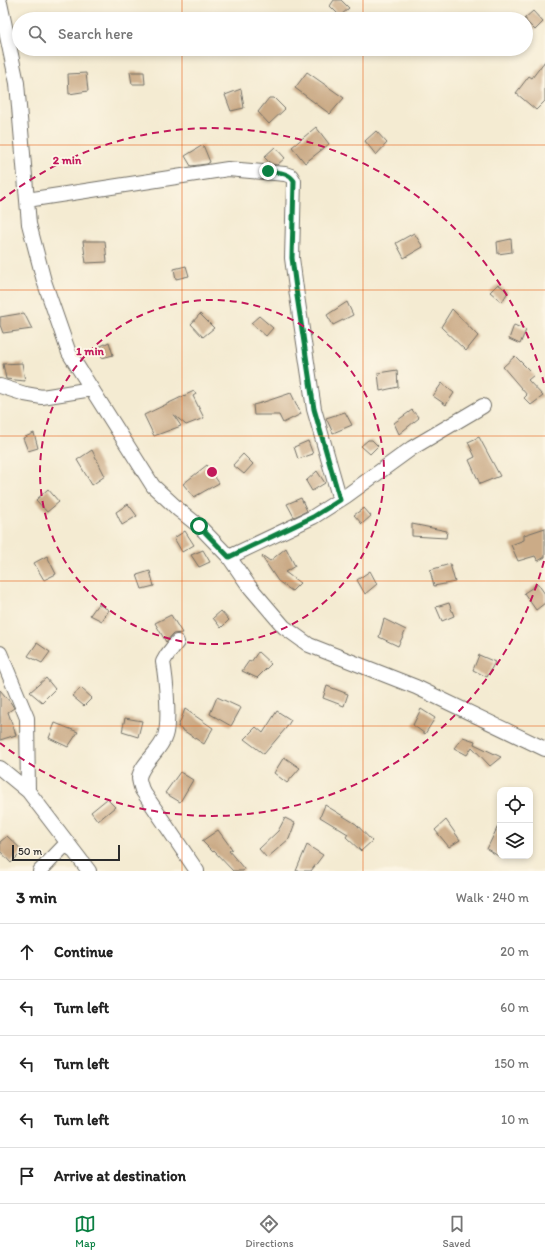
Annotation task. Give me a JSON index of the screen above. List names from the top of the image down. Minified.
{"scale_bar":"50 m","page":{"search":"Search here","scale":"50 m","heading":["3 min","Walk · 240 m"],"list":[["Continue","20 m"],["Turn left","60 m"],["Turn left","150 m"],["Turn left","10 m"],"Arrive at destination"],"nav":["Map","Directions","Saved"]},"rings":["2 min","1 min"]}
